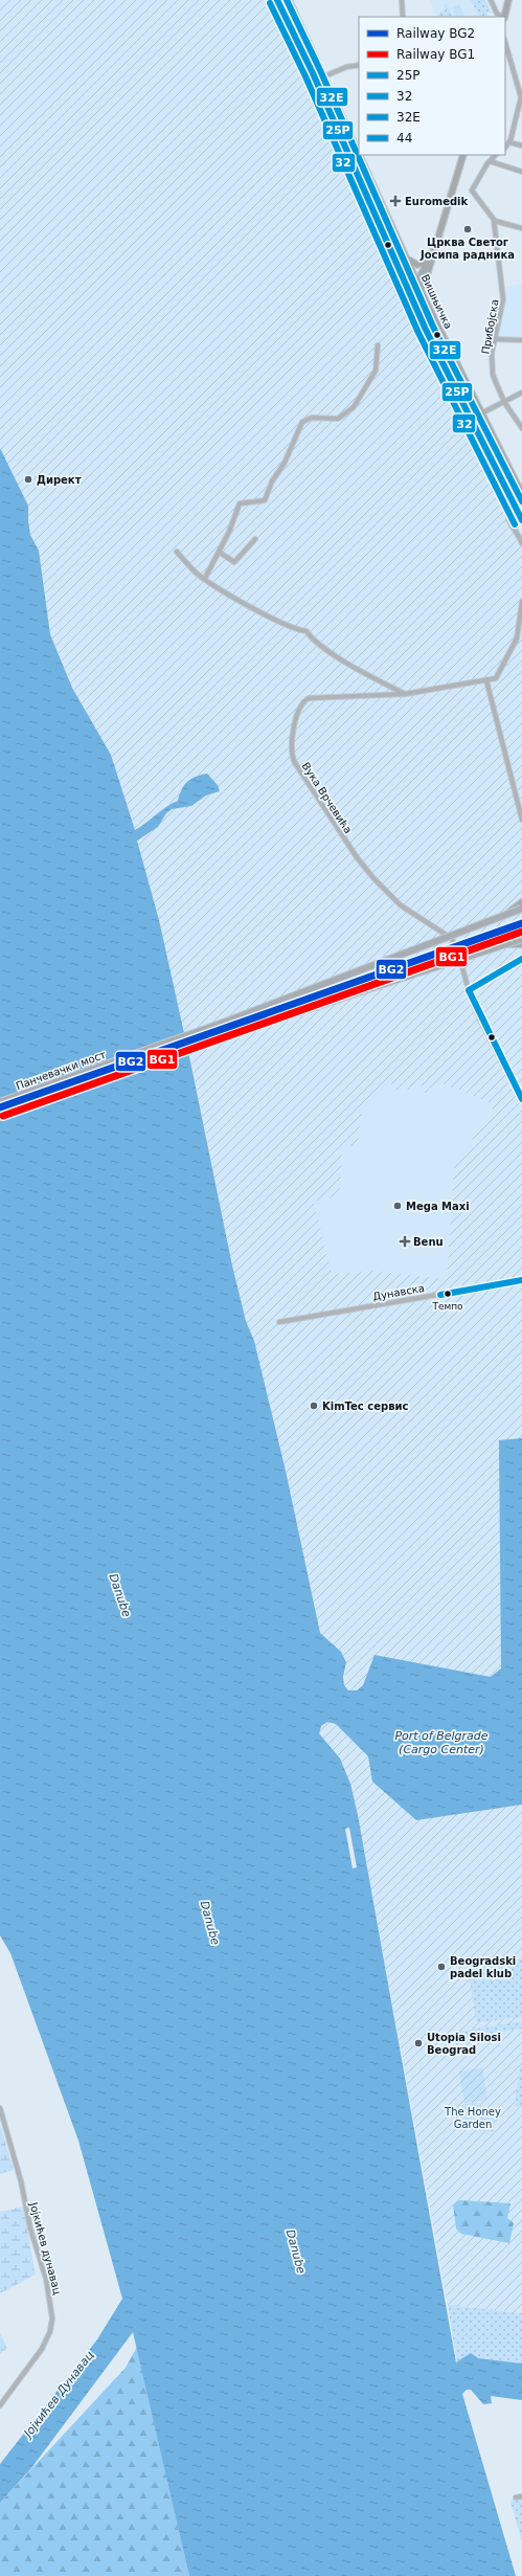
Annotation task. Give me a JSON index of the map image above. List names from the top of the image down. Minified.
{"streets":{"main road":["Вишњичка","Панчевачки мост"],"street":["Прибојска","Вука Врчевића","Дунавска","Јојкићев дунавац"]},"water":["Danube","Port of Belgrade (Cargo Center)","Јојкићев Дунавац"],"parks":["The Honey Garden"],"places":{"health":["Euromedik","Benu"],"other":["Црква Светог Јосипа радника","Директ","Mega Maxi","Темпо","KimTec сервис","Beogradski padel klub","Utopia Silosi Beograd"]},"lines":["transit line 25P","transit line 32E","transit line 32","rail line BG2","rail line BG1","transit line 44"],"legend":["Railway BG2","Railway BG1","25P","32","32E","44"]}
